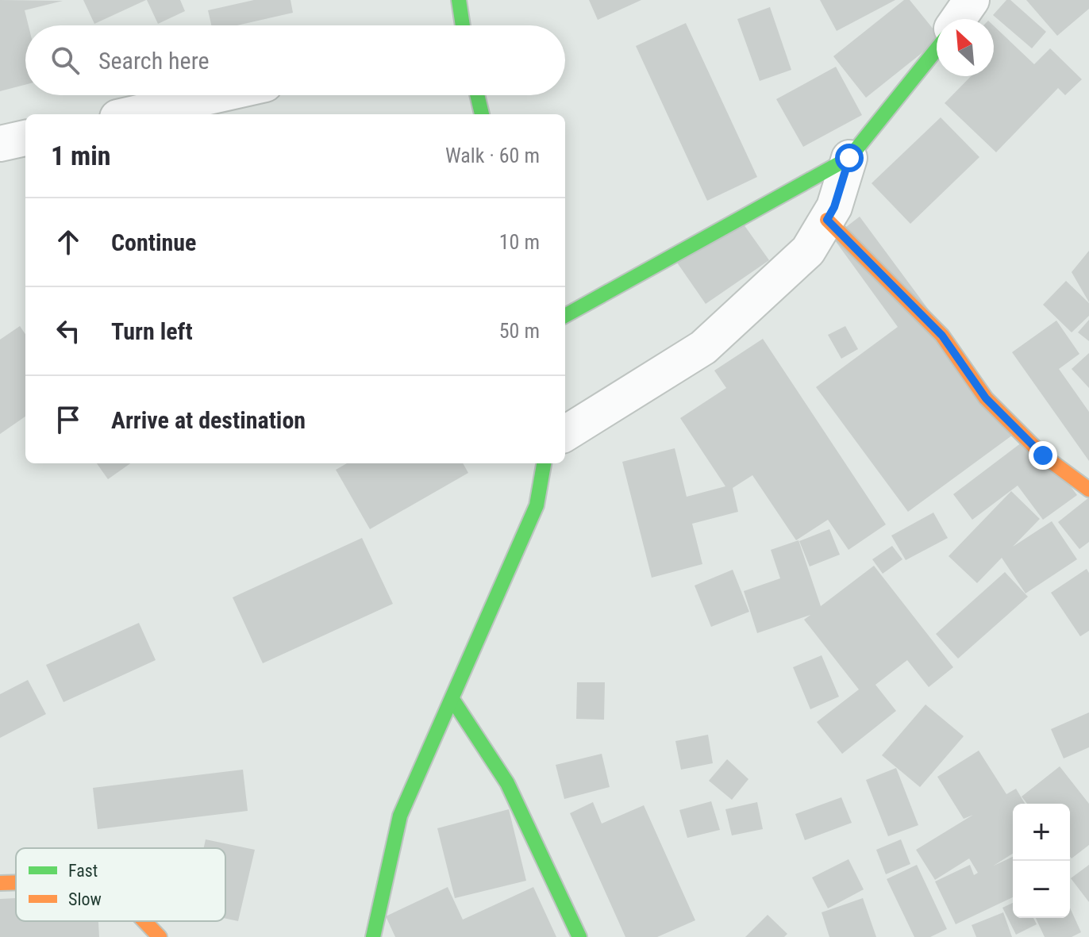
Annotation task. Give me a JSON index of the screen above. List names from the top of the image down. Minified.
{"legend":["Fast","Slow"],"north":"top left","page":{"search":"Search here","heading":["1 min","Walk · 60 m"],"list":[["Continue","10 m"],["Turn left","50 m"],"Arrive at destination"],"map_buttons":["+","−"]}}
